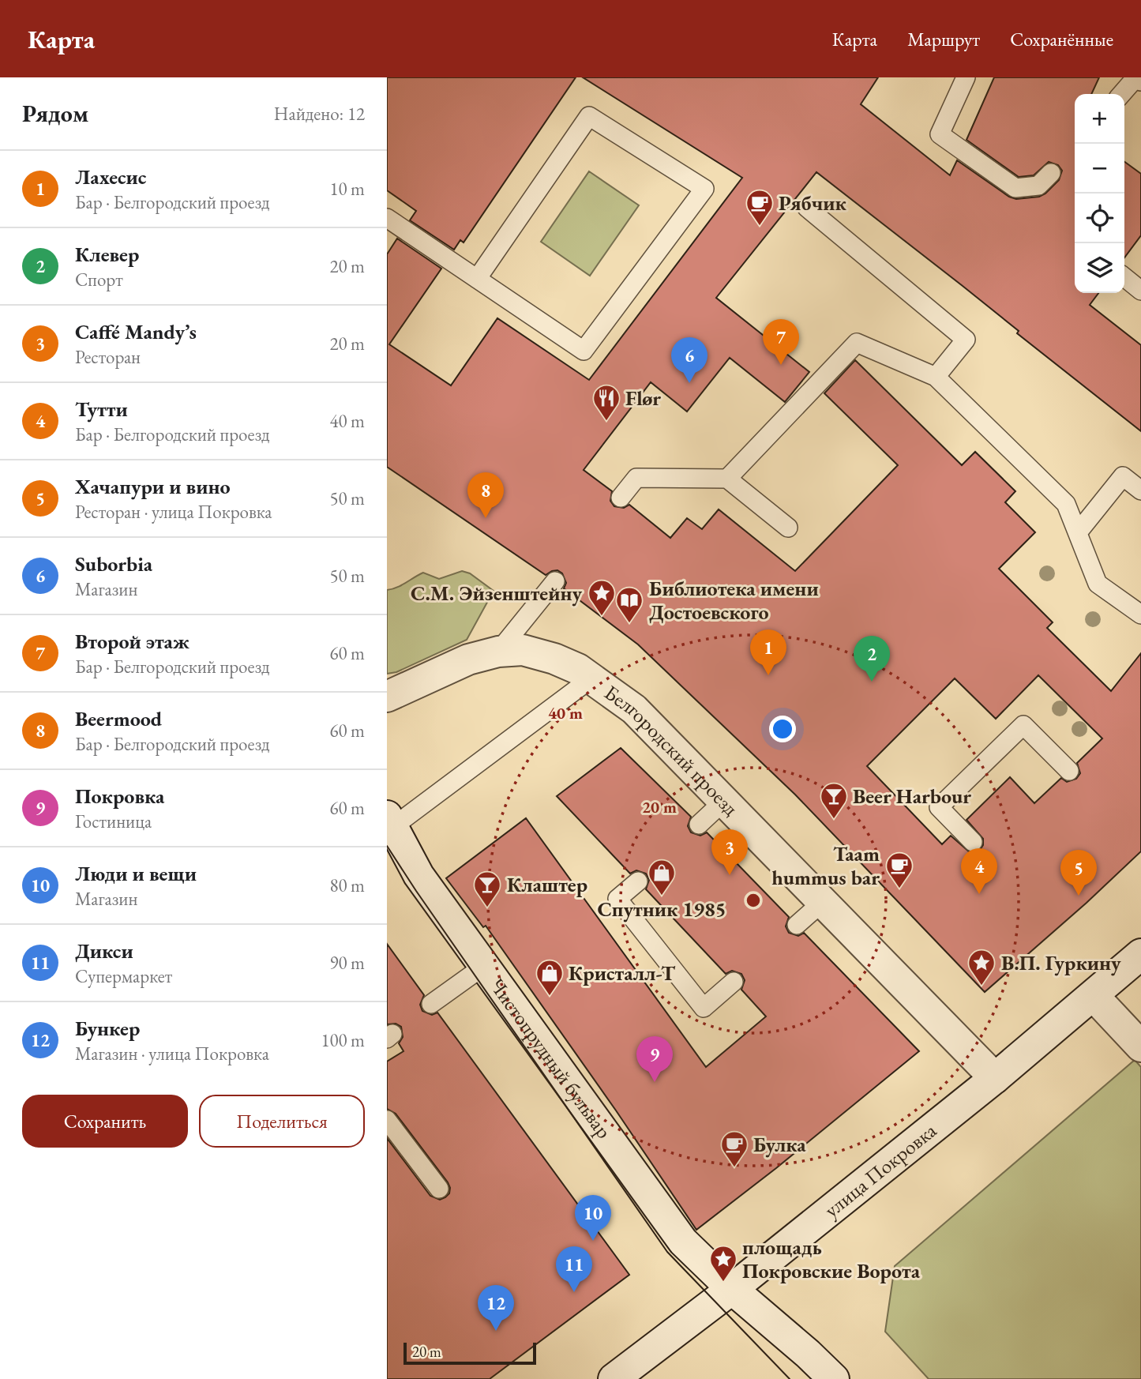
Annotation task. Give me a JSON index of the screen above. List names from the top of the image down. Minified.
{"streets":{"main road":["Белгородский проезд","Чистопрудный бульвар","улица Покровка"]},"crossings":[["Белгородский проезд","улица Покровка"],["Чистопрудный бульвар","улица Покровка"]],"places":{"cafe":["Рябчик","Taam hummus bar","Булка"],"restaurant":["Flør"],"place":["С.М. Эйзенштейну","В.П. Гуркину","площадь Покровские Ворота"],"library":["Библиотека имени Достоевского"],"bar":["Beer Harbour","Клаштер"],"shop":["Спутник 1985","Кристалл-Т"]},"scale_bar":"20 m","page":{"header":"Карта","nav":["Карта","Маршрут","Сохранённые"],"heading":["Рядом","Найдено: 12"],"map_buttons":["+","−"],"list":[{"mark":"1","name":"Лахесис","note":"Бар · Белгородский проезд","value":"10 m"},{"mark":"2","name":"Клевер","note":"Спорт","value":"20 m"},{"mark":"3","name":"Caffé Mandy’s","note":"Ресторан","value":"20 m"},{"mark":"4","name":"Тутти","note":"Бар · Белгородский проезд","value":"40 m"},{"mark":"5","name":"Хачапури и вино","note":"Ресторан · улица Покровка","value":"50 m"},{"mark":"6","name":"Suborbia","note":"Магазин","value":"50 m"},{"mark":"7","name":"Второй этаж","note":"Бар · Белгородский проезд","value":"60 m"},{"mark":"8","name":"Beermood","note":"Бар · Белгородский проезд","value":"60 m"},{"mark":"9","name":"Покровка","note":"Гостиница","value":"60 m"},{"mark":"10","name":"Люди и вещи","note":"Магазин","value":"80 m"},{"mark":"11","name":"Дикси","note":"Супермаркет","value":"90 m"},{"mark":"12","name":"Бункер","note":"Магазин · улица Покровка","value":"100 m"}],"pins":["7","6","8","1","2","3","4","5","9","10","11","12"],"buttons":["Сохранить","Поделиться"],"scale":"20 m"},"rings":["40 m","20 m"]}
